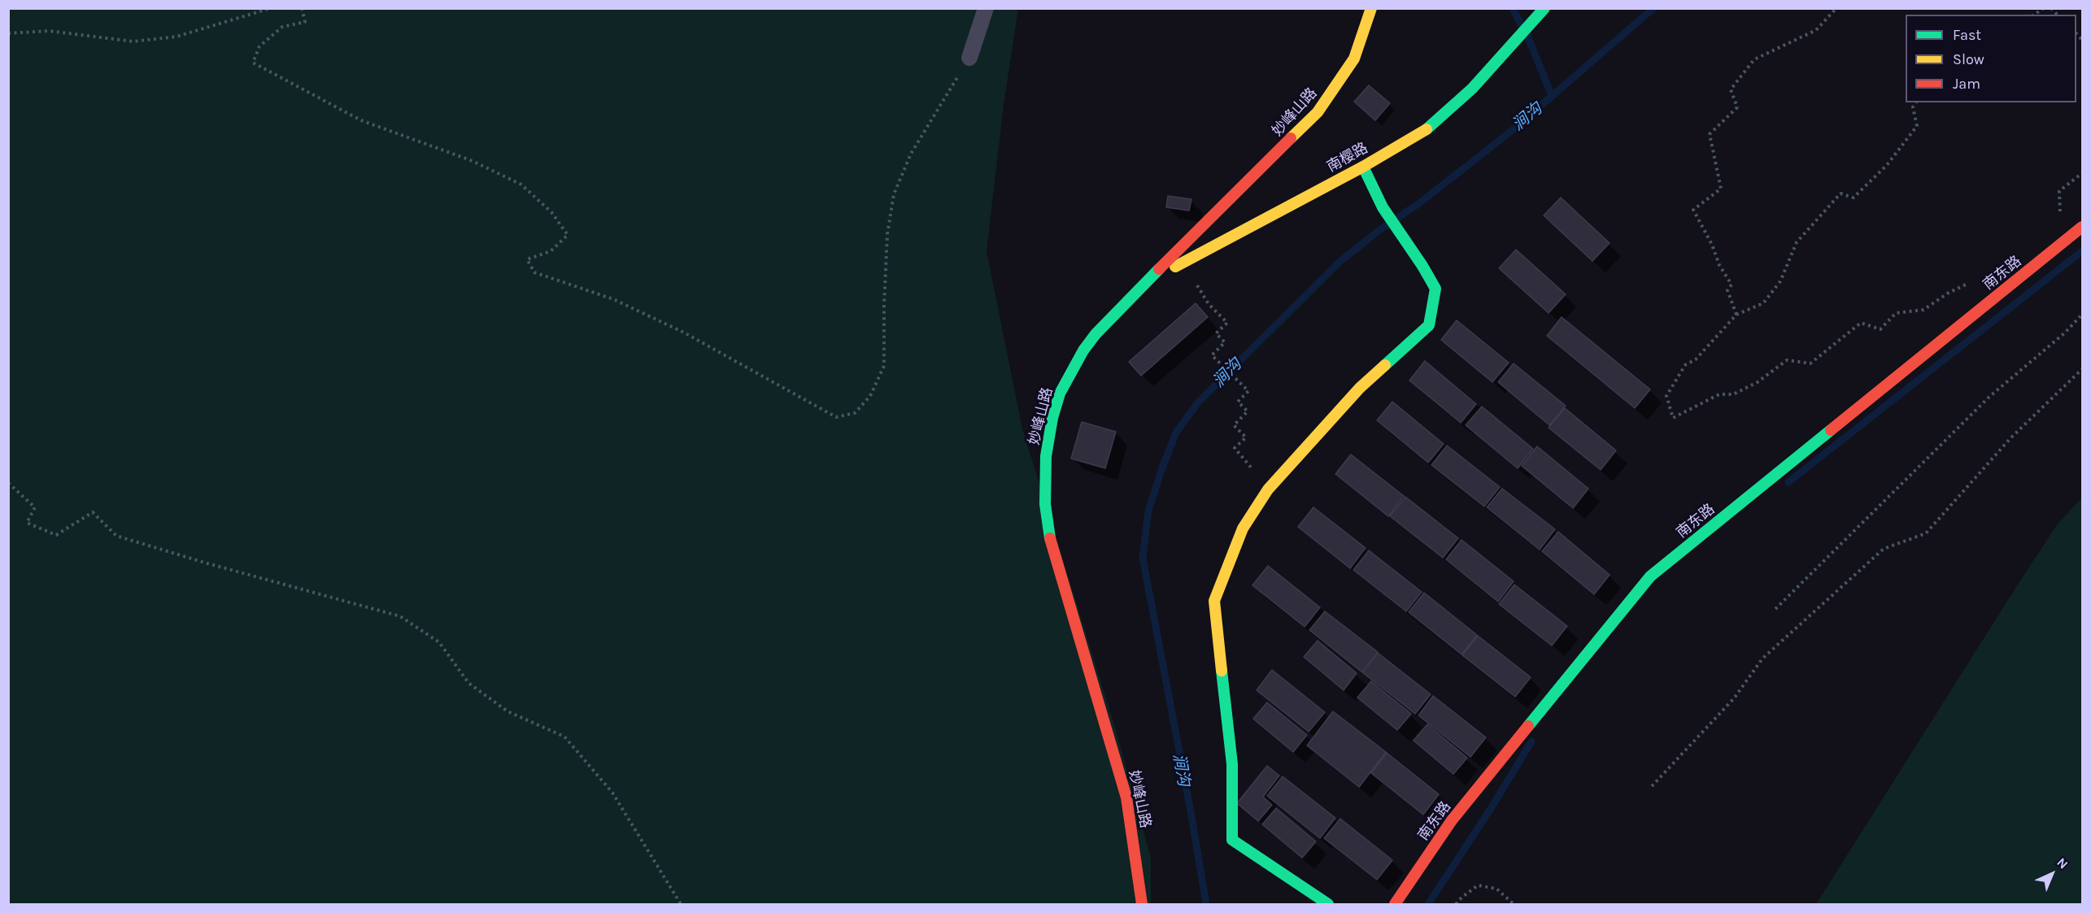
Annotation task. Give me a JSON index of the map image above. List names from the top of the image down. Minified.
{"streets":{"street":["妙峰山路","南樱路","南东路"]},"crossings":[["妙峰山路","南樱路"]],"water":["涧沟"],"legend":["Fast","Slow","Jam"],"north":"top right"}
